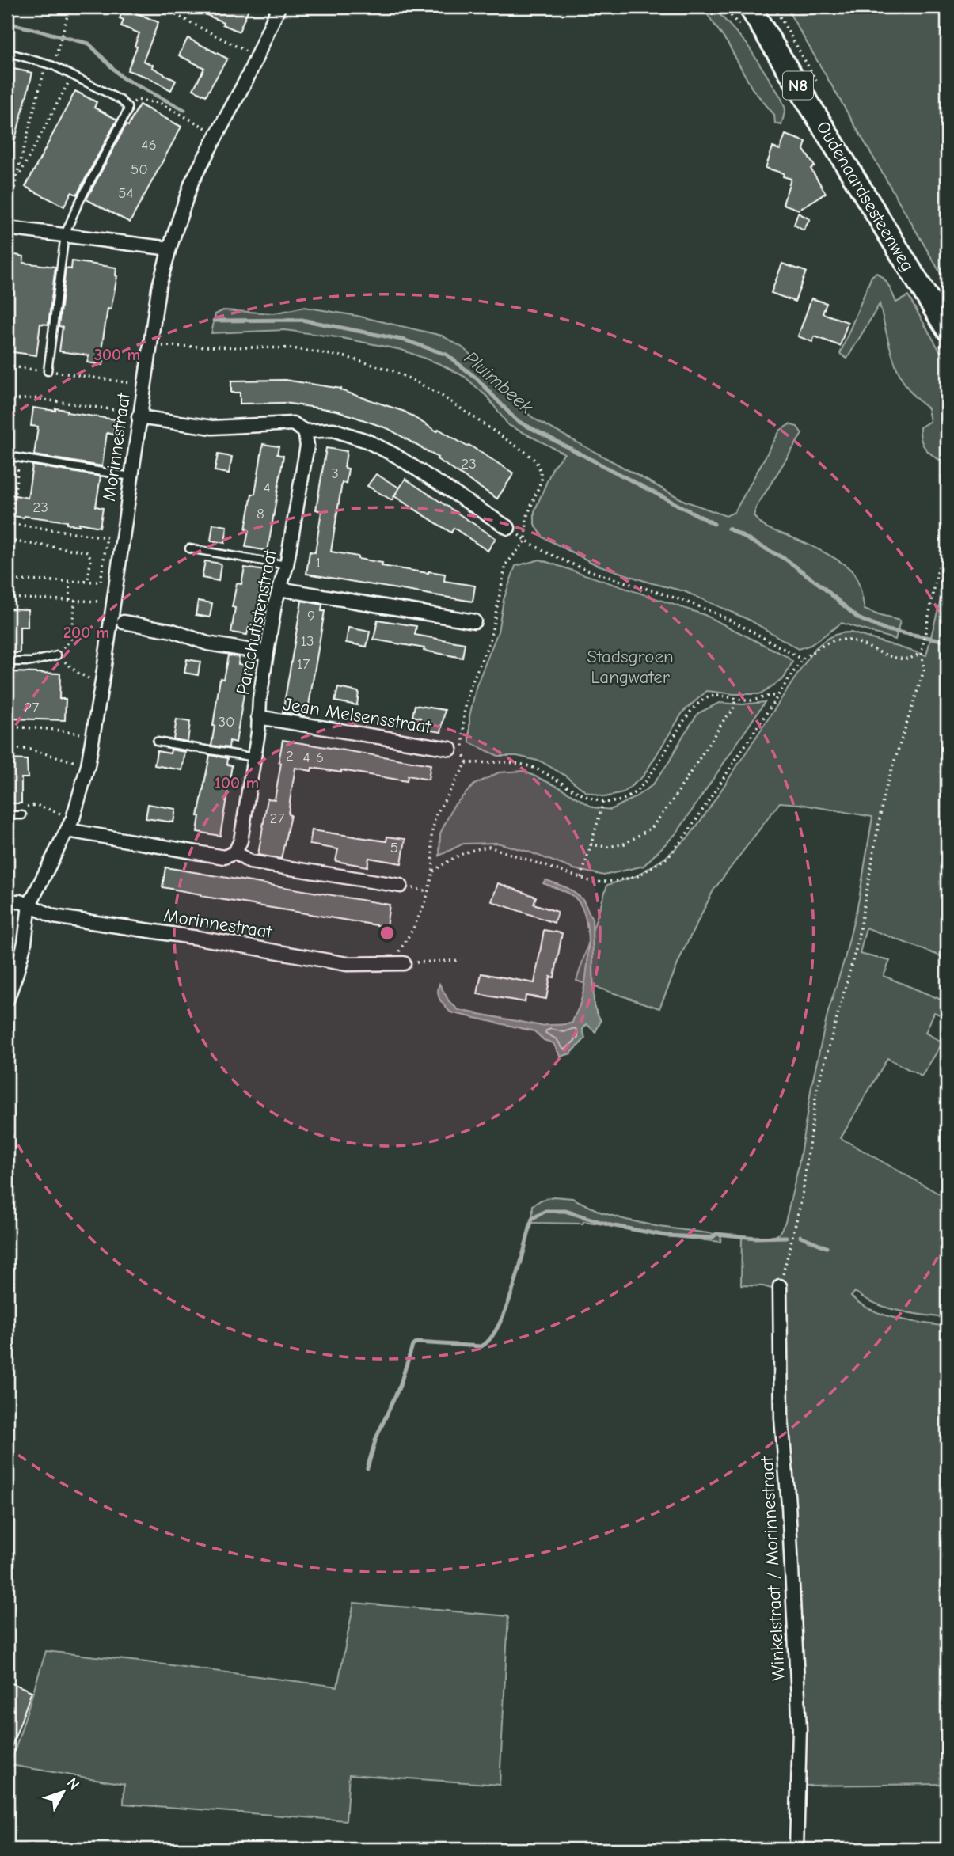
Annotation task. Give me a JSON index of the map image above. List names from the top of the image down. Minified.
{"streets":{"main road":["N8","Oudenaardsesteenweg"],"street":["Morinnestraat","Parachutistenstraat","Jean Melsensstraat","Winkelstraat / Morinnestraat"]},"crossings":[["Parachutistenstraat","Jean Melsensstraat"]],"water":["Pluimbeek"],"parks":["Stadsgroen Langwater"],"house_numbers":["46","50","54","23","3","4","23","8","1","9","13","17","27","30","2","4","6","27","5"],"north":"top right","rings":["300 m","200 m","100 m"]}
